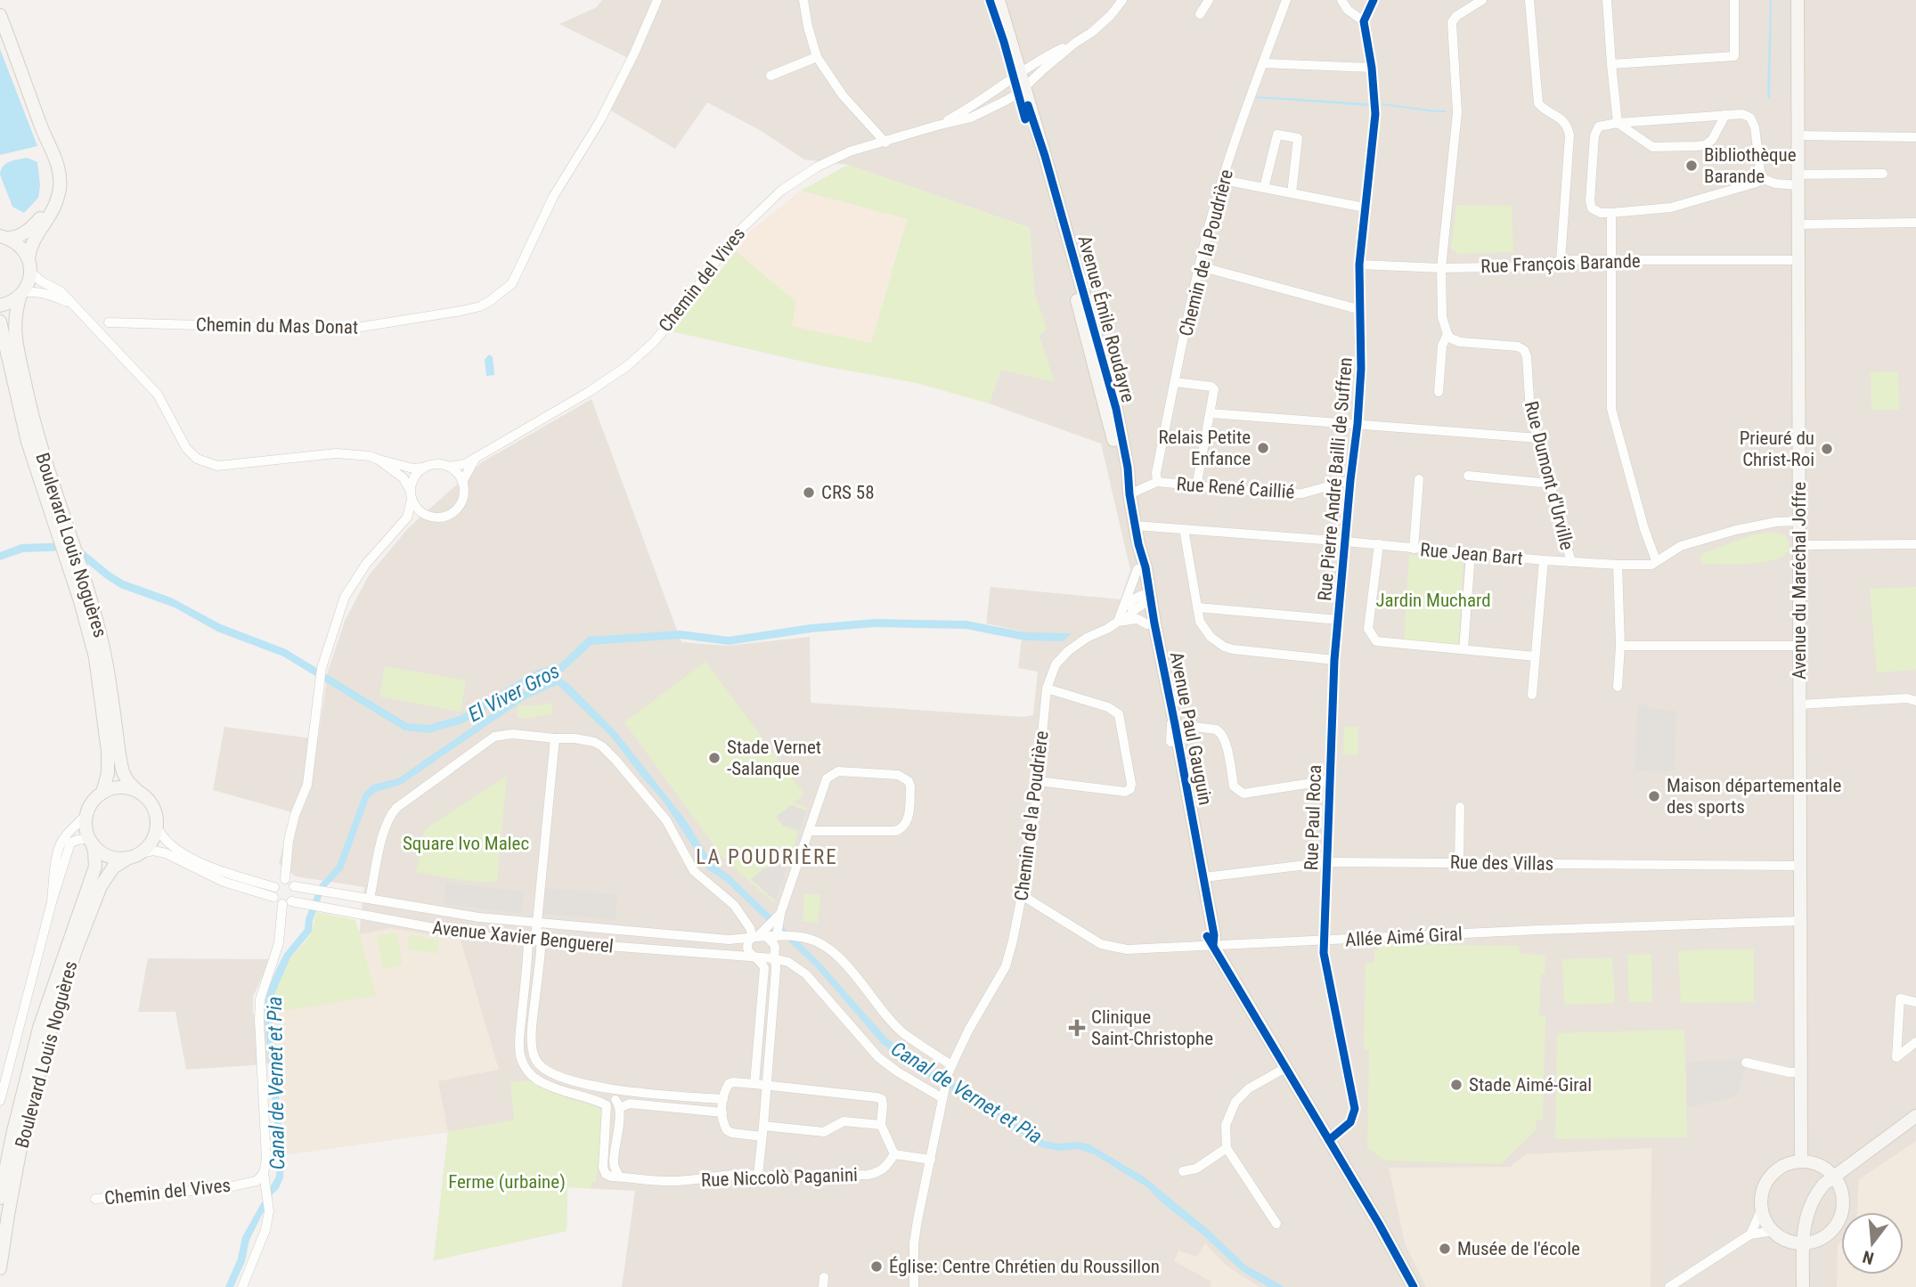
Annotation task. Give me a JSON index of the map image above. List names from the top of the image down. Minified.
{"streets":{"main road":["Avenue Émile Roudayre","Boulevard Louis Noguères","Avenue du Maréchal Joffre","Avenue Paul Gauguin"],"street":["Chemin de la Poudrière","Rue François Barande","Chemin del Vives","Chemin du Mas Donat","Rue Dumont d'Urville","Rue Pierre André Bailli de Suffren","Rue René Caillié","Rue Jean Bart","Rue Paul Roca","Rue des Villas","Avenue Xavier Benguerel","Allée Aimé Giral","Rue Niccolò Paganini"]},"crossings":[["Chemin de la Poudrière","Rue René Caillié"],["Chemin de la Poudrière","Avenue Paul Gauguin"],["Chemin de la Poudrière","Avenue Xavier Benguerel"],["Chemin de la Poudrière","Allée Aimé Giral"],["Rue François Barande","Rue Pierre André Bailli de Suffren"],["Rue François Barande","Avenue du Maréchal Joffre"],["Chemin del Vives","Avenue Émile Roudayre"],["Avenue Émile Roudayre","Rue Jean Bart"],["Avenue Émile Roudayre","Avenue Paul Gauguin"],["Rue Dumont d'Urville","Rue Jean Bart"],["Rue Pierre André Bailli de Suffren","Rue René Caillié"],["Rue Pierre André Bailli de Suffren","Rue Jean Bart"],["Rue Pierre André Bailli de Suffren","Rue Paul Roca"],["Rue Jean Bart","Avenue du Maréchal Joffre"],["Avenue du Maréchal Joffre","Rue des Villas"],["Avenue du Maréchal Joffre","Allée Aimé Giral"],["Avenue Paul Gauguin","Rue Paul Roca"],["Avenue Paul Gauguin","Rue des Villas"],["Avenue Paul Gauguin","Allée Aimé Giral"],["Rue Paul Roca","Rue des Villas"],["Rue Paul Roca","Allée Aimé Giral"]],"districts":["LA POUDRIÈRE"],"water":["El Viver Gros","Canal de Vernet et Pia"],"parks":["Jardin Muchard","Square Ivo Malec","Ferme (urbaine)"],"places":{"other":["Bibliothèque Barande","Relais Petite Enfance","Prieuré du Christ-Roi","CRS 58","Stade Vernet -Salanque","Maison départementale des sports","Stade Aimé-Giral","Musée de l'école","Église: Centre Chrétien du Roussillon"],"health":["Clinique Saint-Christophe"]},"north":"bottom"}
